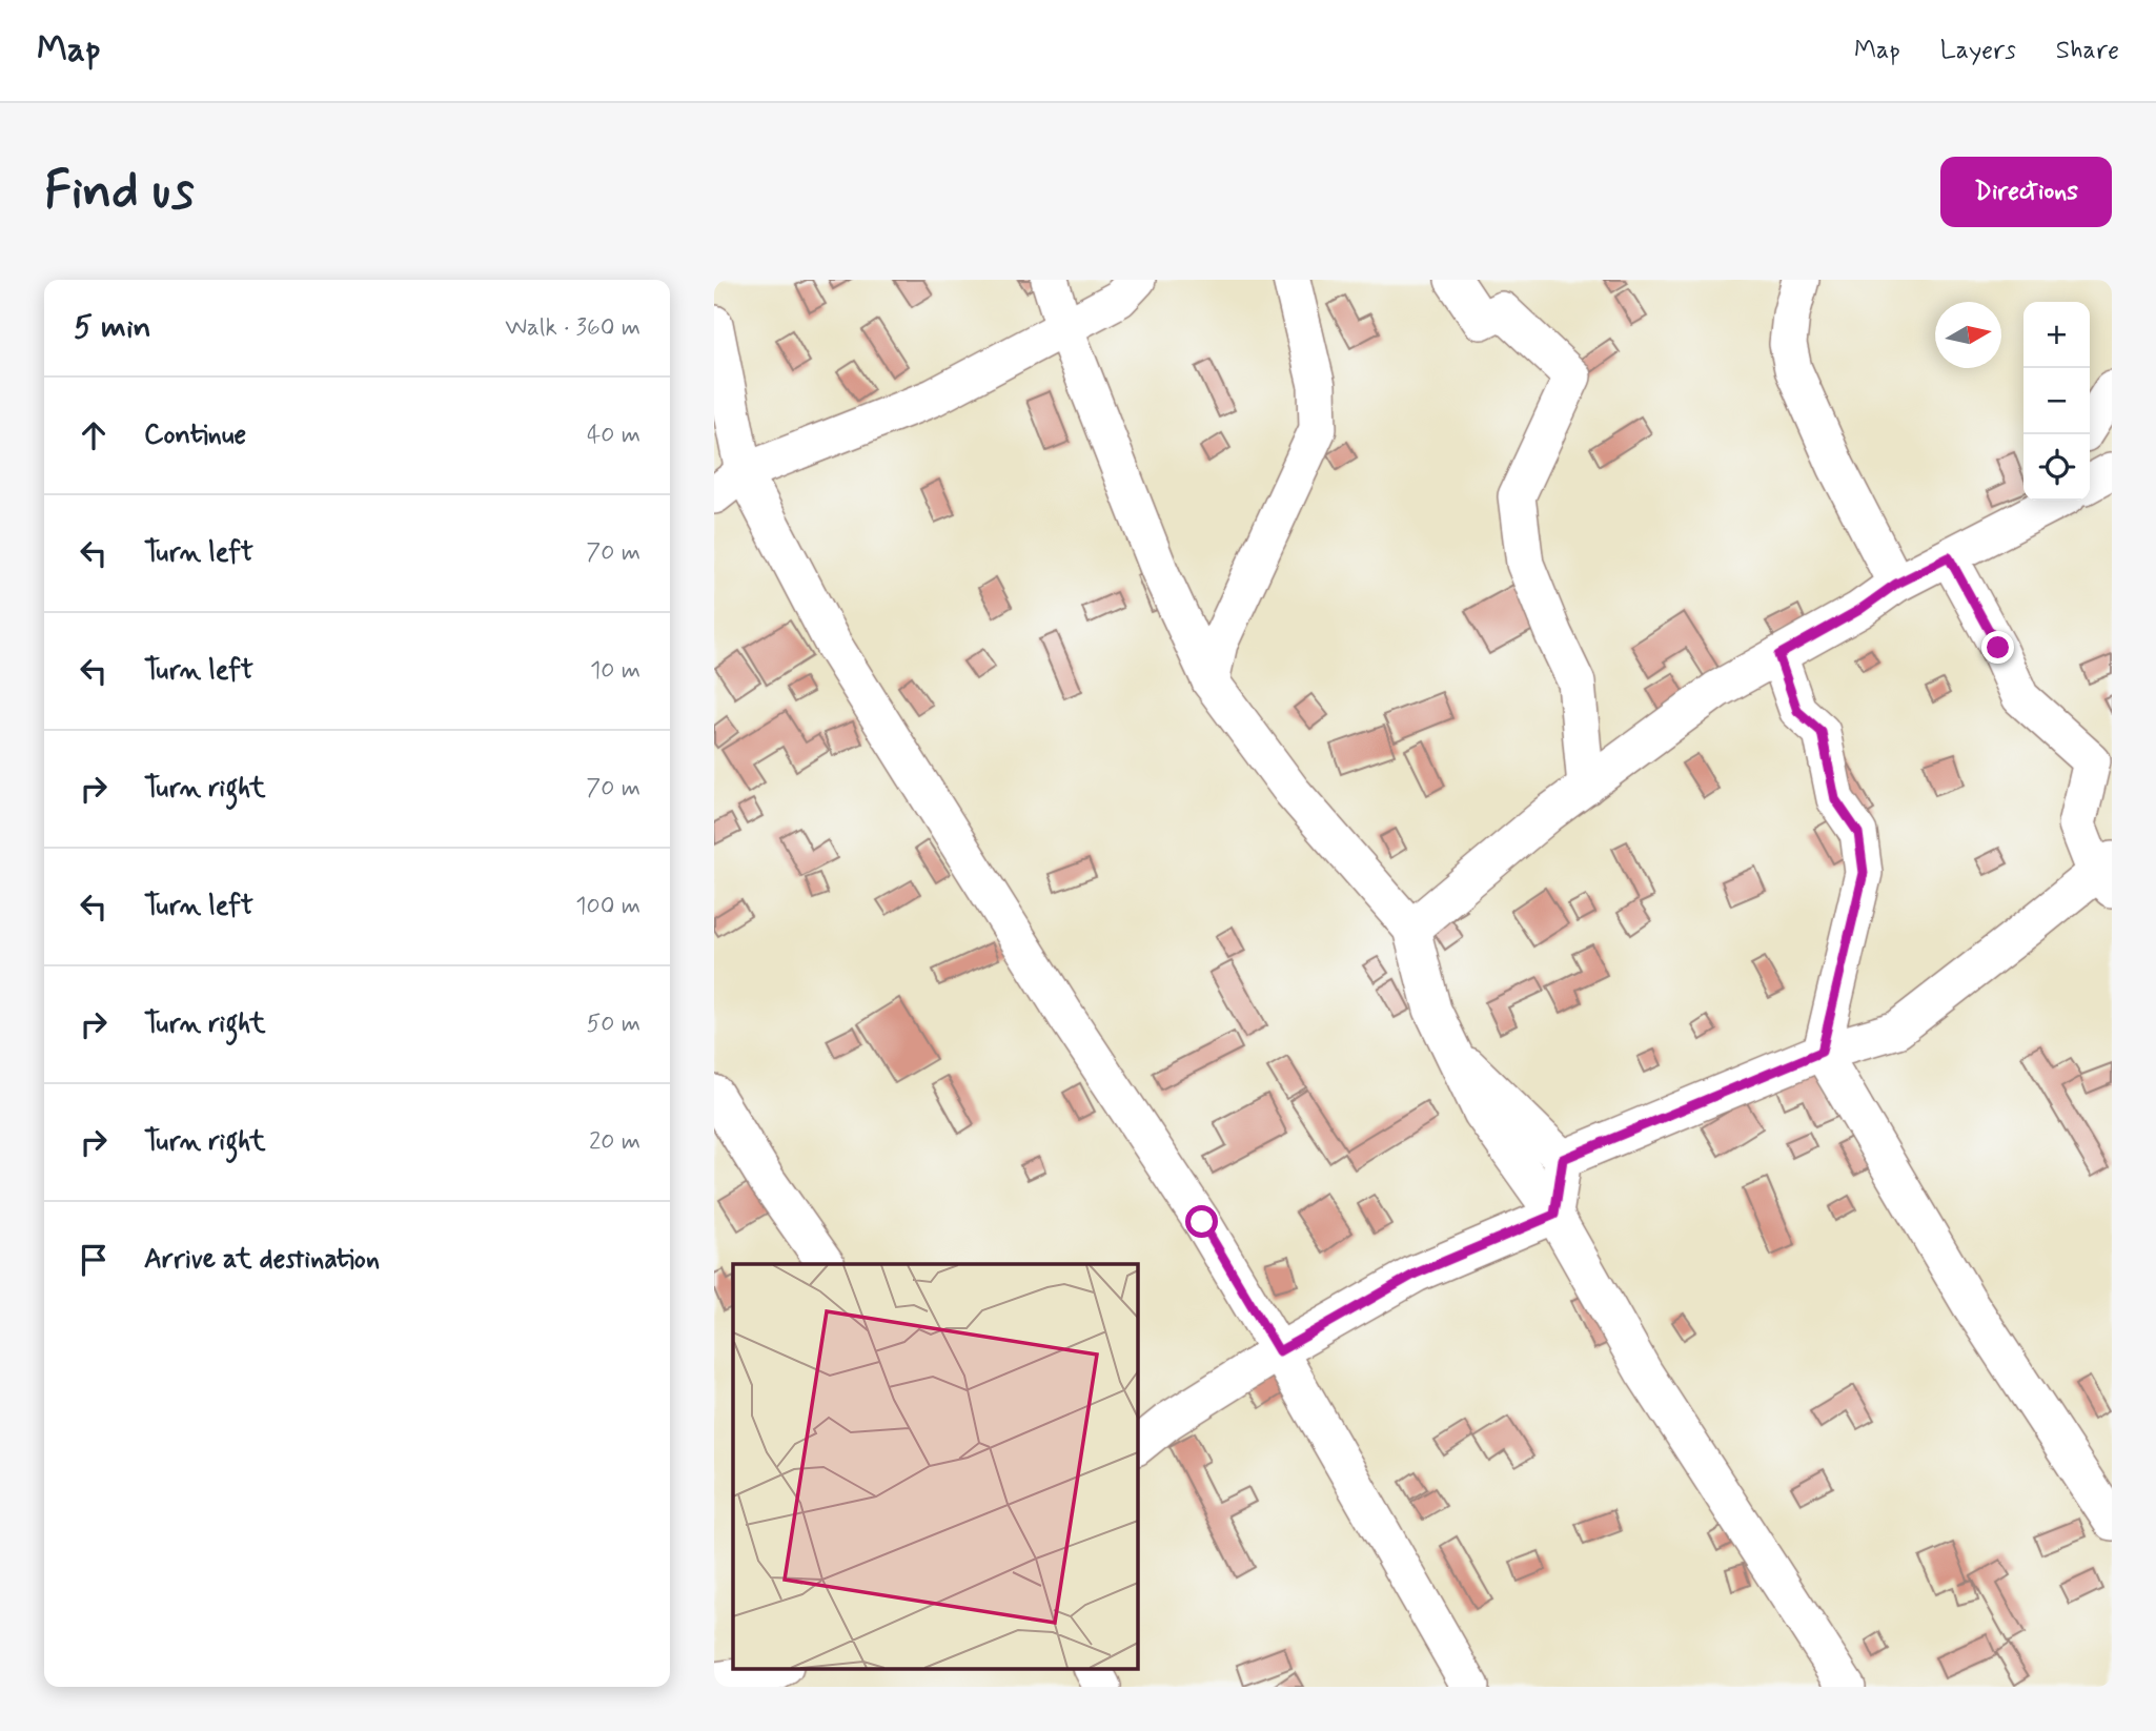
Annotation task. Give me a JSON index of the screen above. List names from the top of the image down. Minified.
{"north":"right","page":{"header":"Map","nav":["Map","Layers","Share"],"buttons":"Directions","title":"Find us","heading":["5 min","Walk · 360 m"],"map_buttons":["+","−"],"list":[["Continue","40 m"],["Turn left","70 m"],["Turn left","10 m"],["Turn right","70 m"],["Turn left","100 m"],["Turn right","50 m"],["Turn right","20 m"],"Arrive at destination"]}}
